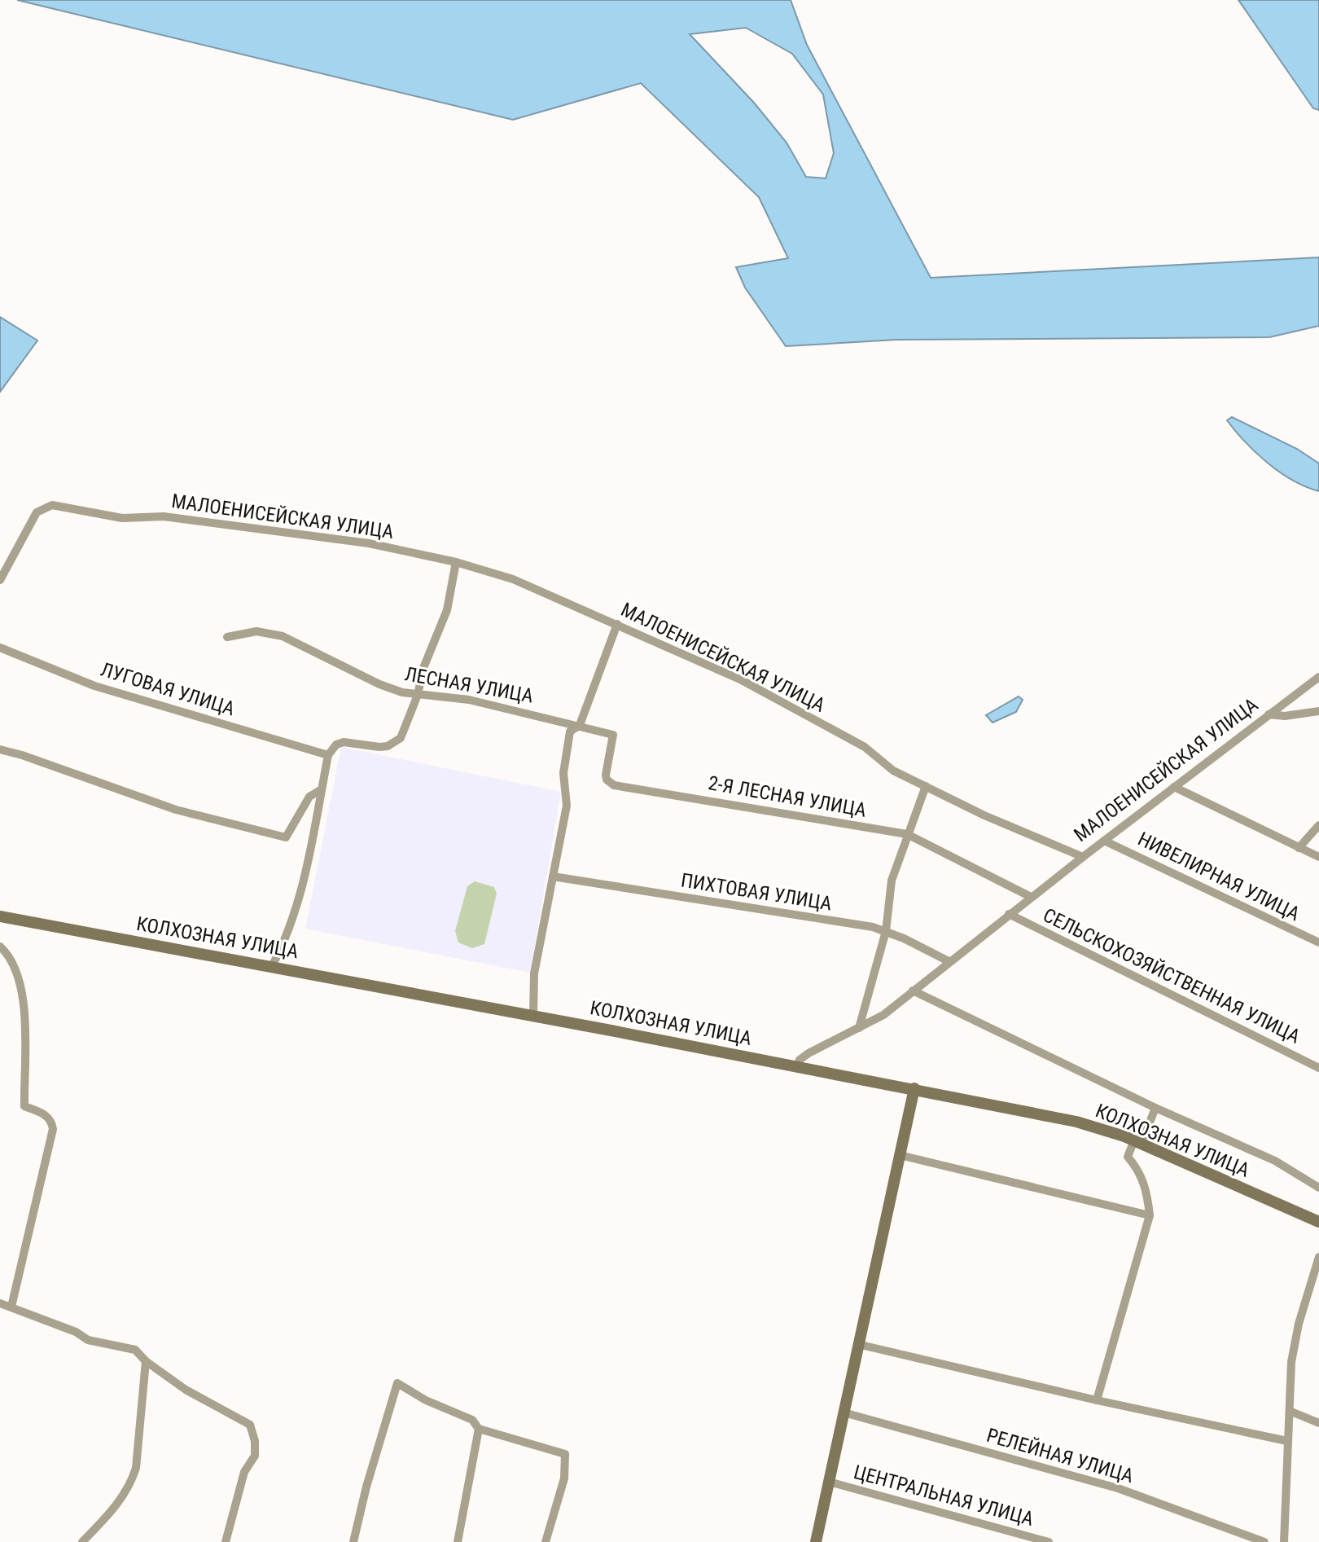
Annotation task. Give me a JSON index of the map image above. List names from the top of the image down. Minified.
{"streets":{"main road":["КОЛХОЗНАЯ УЛИЦА"],"street":["МАЛОЕНИСЕЙСКАЯ УЛИЦА","ЛЕСНАЯ УЛИЦА","ЛУГОВАЯ УЛИЦА","2-Я ЛЕСНАЯ УЛИЦА","НИВЕЛИРНАЯ УЛИЦА","ПИХТОВАЯ УЛИЦА","СЕЛЬСКОХОЗЯЙСТВЕННАЯ УЛИЦА","РЕЛЕЙНАЯ УЛИЦА","ЦЕНТРАЛЬНАЯ УЛИЦА"]},"crossings":[["МАЛОЕНИСЕЙСКАЯ УЛИЦА","НИВЕЛИРНАЯ УЛИЦА"],["ЛЕСНАЯ УЛИЦА","2-Я ЛЕСНАЯ УЛИЦА"]]}
